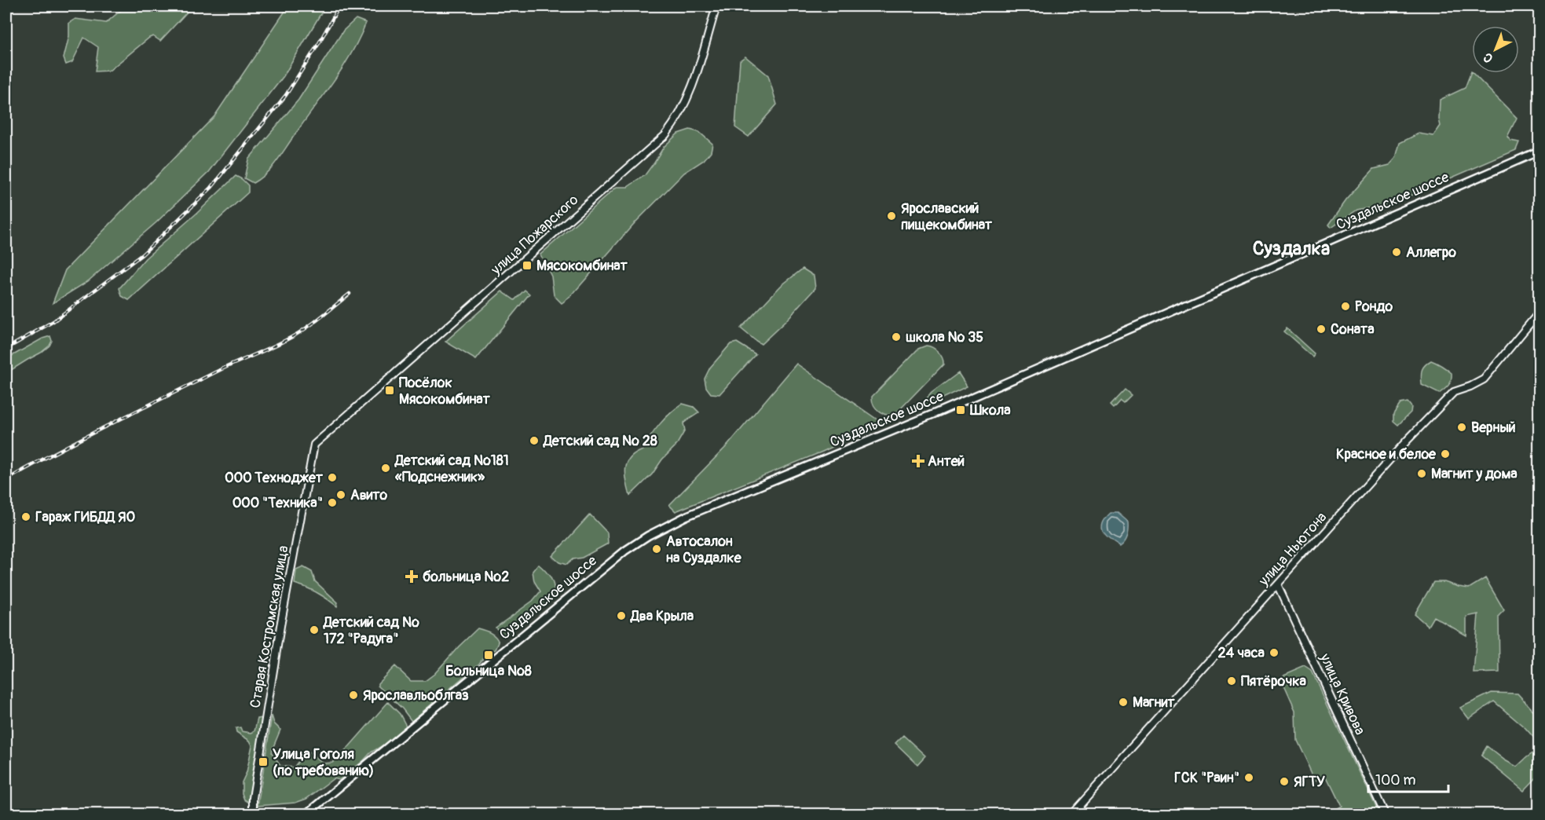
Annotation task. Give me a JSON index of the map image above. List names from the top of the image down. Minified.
{"streets":{"main road":["Суздальское шоссе"],"street":["улица Пожарского","улица Ньютона","Старая Костромская улица","улица Кривова"]},"crossings":[["улица Пожарского","Старая Костромская улица"],["улица Ньютона","улица Кривова"]],"districts":["Суздалка"],"places":{"other":["Ярославский пищекомбинат","Аллегро","Рондо","Соната","школа № 35","Верный","Детский сад № 28","Красное и белое","Детский сад №181 «Подснежник»","Магнит у дома","ООО Техноджет","Авито","ООО \"Техника\"","Гараж ГИБДД ЯО","Автосалон на Суздалке","Два Крыла","Детский сад № 172 \"Радуга\"","24 часа","Пятёрочка","Ярославльоблгаз","Магнит","ГСК \"Раин\"","ЯГТУ"],"transit":["Мясокомбинат","Посёлок Мясокомбинат","Школа","Больница №8","Улица Гоголя (по требованию)"],"health":["Антей","больница №2"]},"scale_bar":"100 m","north":"bottom left"}
